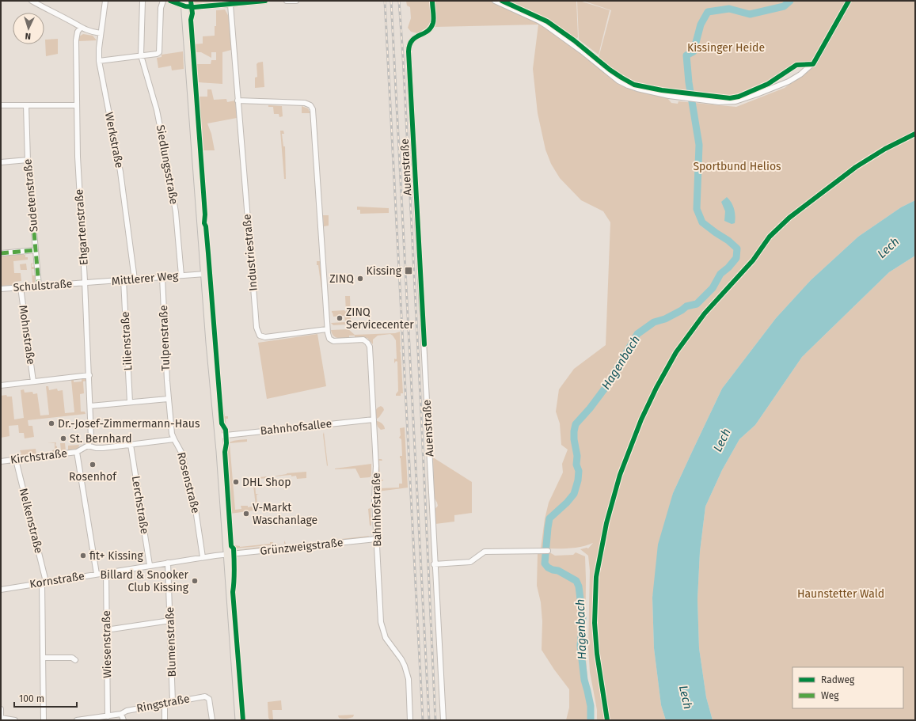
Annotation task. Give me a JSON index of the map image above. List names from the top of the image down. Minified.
{"streets":{"street":["Werkstraße","Siedlungsstraße","Auenstraße","Sudetenstraße","Ehgartenstraße","Industriestraße","Mittlerer Weg","Schulstraße","Mohnstraße","Tulpenstraße","Lilienstraße","Bahnhofsallee","Kirchstraße","Rosenstraße","Lerchstraße","Bahnhofstraße","Nelkenstraße","Grünzweigstraße","Kornstraße","Blumenstraße","Wiesenstraße","Ringstraße"]},"crossings":[["Werkstraße","Mittlerer Weg"],["Siedlungsstraße","Mittlerer Weg"],["Sudetenstraße","Schulstraße"],["Ehgartenstraße","Mittlerer Weg"],["Ehgartenstraße","Schulstraße"],["Ehgartenstraße","Rosenstraße"],["Industriestraße","Bahnhofstraße"],["Mittlerer Weg","Schulstraße"],["Mittlerer Weg","Tulpenstraße"],["Mittlerer Weg","Lilienstraße"],["Schulstraße","Mohnstraße"],["Tulpenstraße","Rosenstraße"],["Bahnhofsallee","Bahnhofstraße"],["Kirchstraße","Nelkenstraße"],["Rosenstraße","Lerchstraße"],["Rosenstraße","Kornstraße"],["Lerchstraße","Kornstraße"],["Bahnhofstraße","Grünzweigstraße"],["Nelkenstraße","Kornstraße"],["Grünzweigstraße","Kornstraße"],["Kornstraße","Blumenstraße"],["Kornstraße","Wiesenstraße"],["Blumenstraße","Ringstraße"],["Wiesenstraße","Ringstraße"]],"water":["Lech","Hagenbach"],"parks":["Kissinger Heide","Sportbund Helios","Haunstetter Wald"],"places":{"transit":["Kissing"],"other":["ZINQ","ZINQ Servicecenter","Dr.-Josef-Zimmermann-Haus","St. Bernhard","Rosenhof","DHL Shop","V-Markt Waschanlage","fit+ Kissing","Billard & Snooker Club Kissing"]},"legend":["Radweg","Weg"],"scale_bar":"100 m","north":"bottom"}
